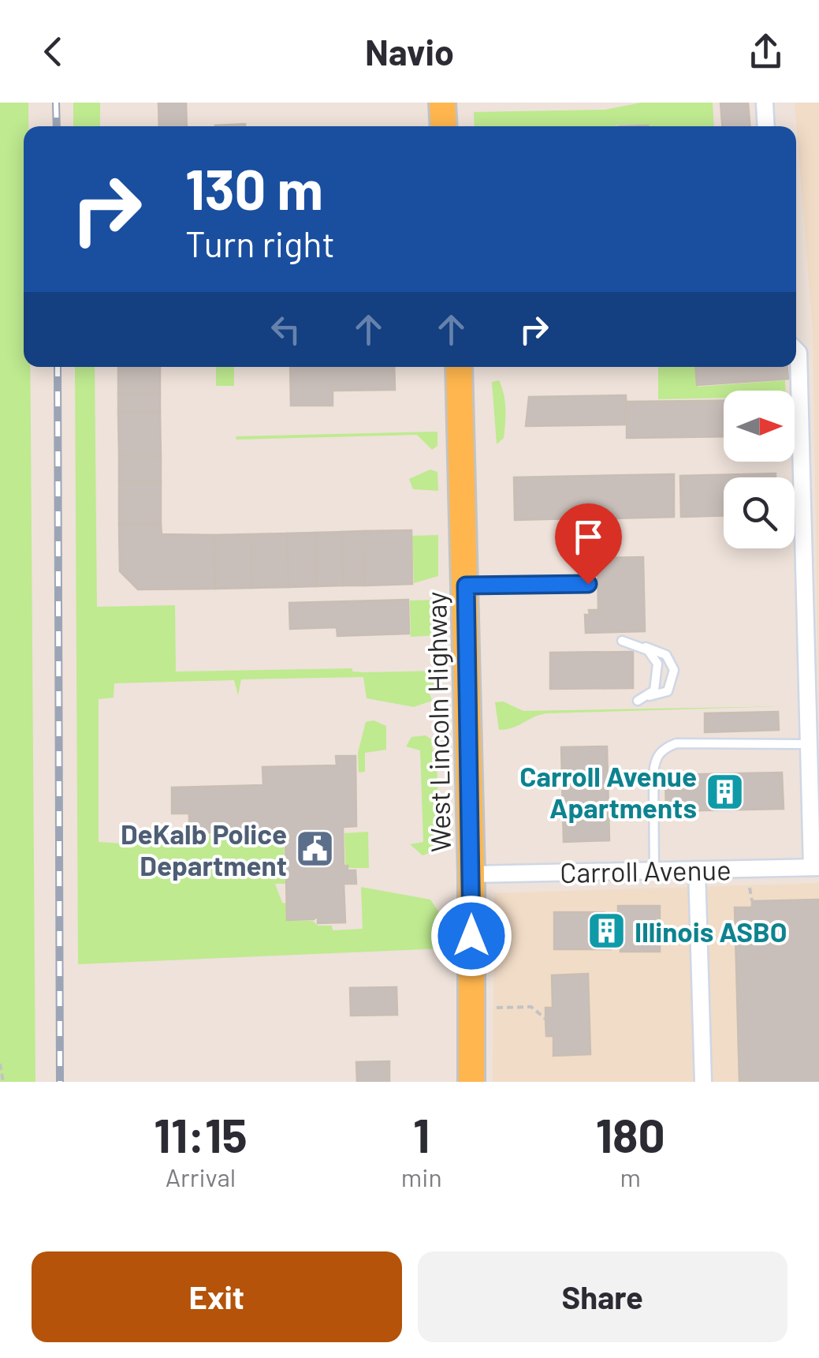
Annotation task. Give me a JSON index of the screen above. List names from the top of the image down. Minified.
{"streets":{"main road":["West Lincoln Highway"],"street":["Carroll Avenue"]},"crossings":[["West Lincoln Highway","Carroll Avenue"]],"places":{"building":["Carroll Avenue Apartments","Illinois ASBO"],"public building":["DeKalb Police Department"]},"north":"right","page":{"header":"Navio","turn":["130 m","Turn right"],"eta":["11:15","Arrival","1","min","180","m"],"buttons":["Exit","Share"]}}
